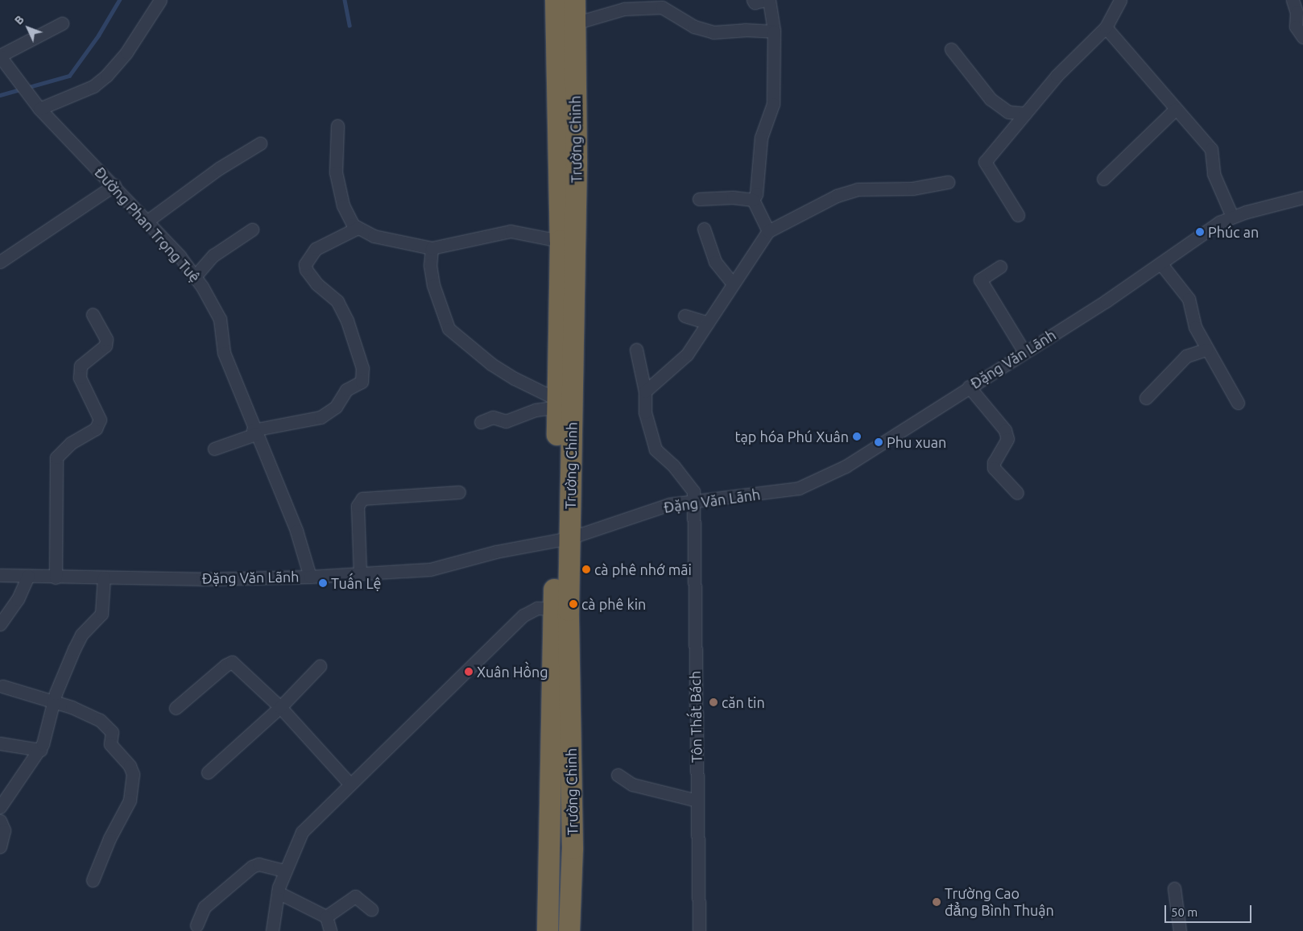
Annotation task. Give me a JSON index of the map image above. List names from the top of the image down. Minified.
{"streets":{"highway":["Trường Chinh"],"street":["Đường Phan Trọng Tuệ","Đặng Văn Lãnh","Tôn Thất Bách"]},"crossings":[["Trường Chinh","Đặng Văn Lãnh"],["Đường Phan Trọng Tuệ","Đặng Văn Lãnh"],["Đặng Văn Lãnh","Tôn Thất Bách"]],"places":["Phúc an","tạp hóa Phú Xuân","Phu xuan","cà phê nhớ mãi","Tuấn Lệ","cà phê kin","Xuân Hồng","căn tin","Trường Cao đẳng Bình Thuận"],"scale_bar":"50 m","north":"top left"}
